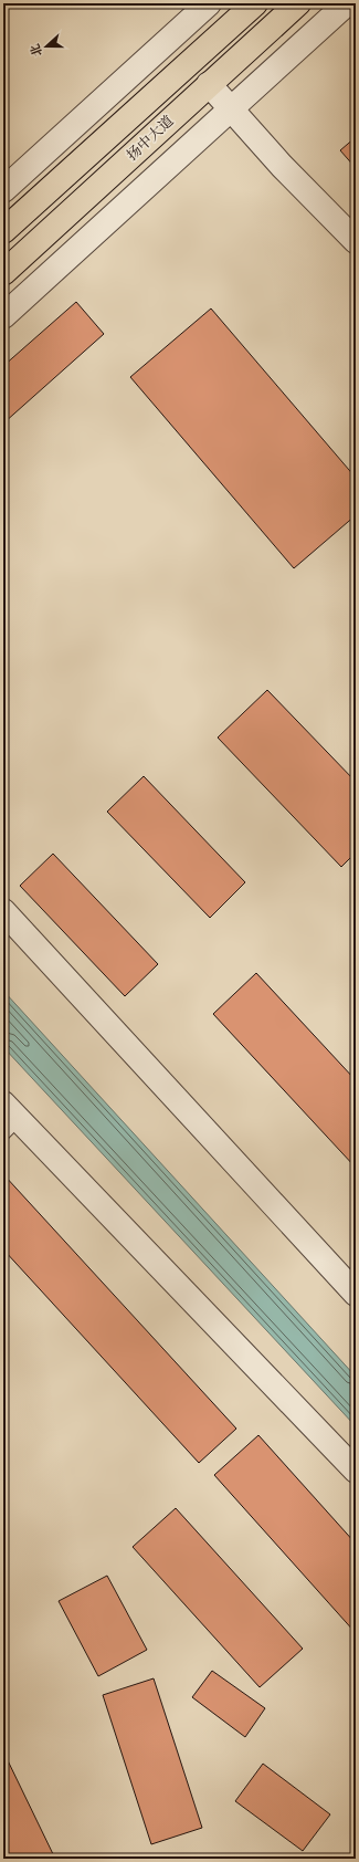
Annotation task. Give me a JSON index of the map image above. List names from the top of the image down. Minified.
{"streets":{"main road":["扬中大道"]},"north":"left"}
